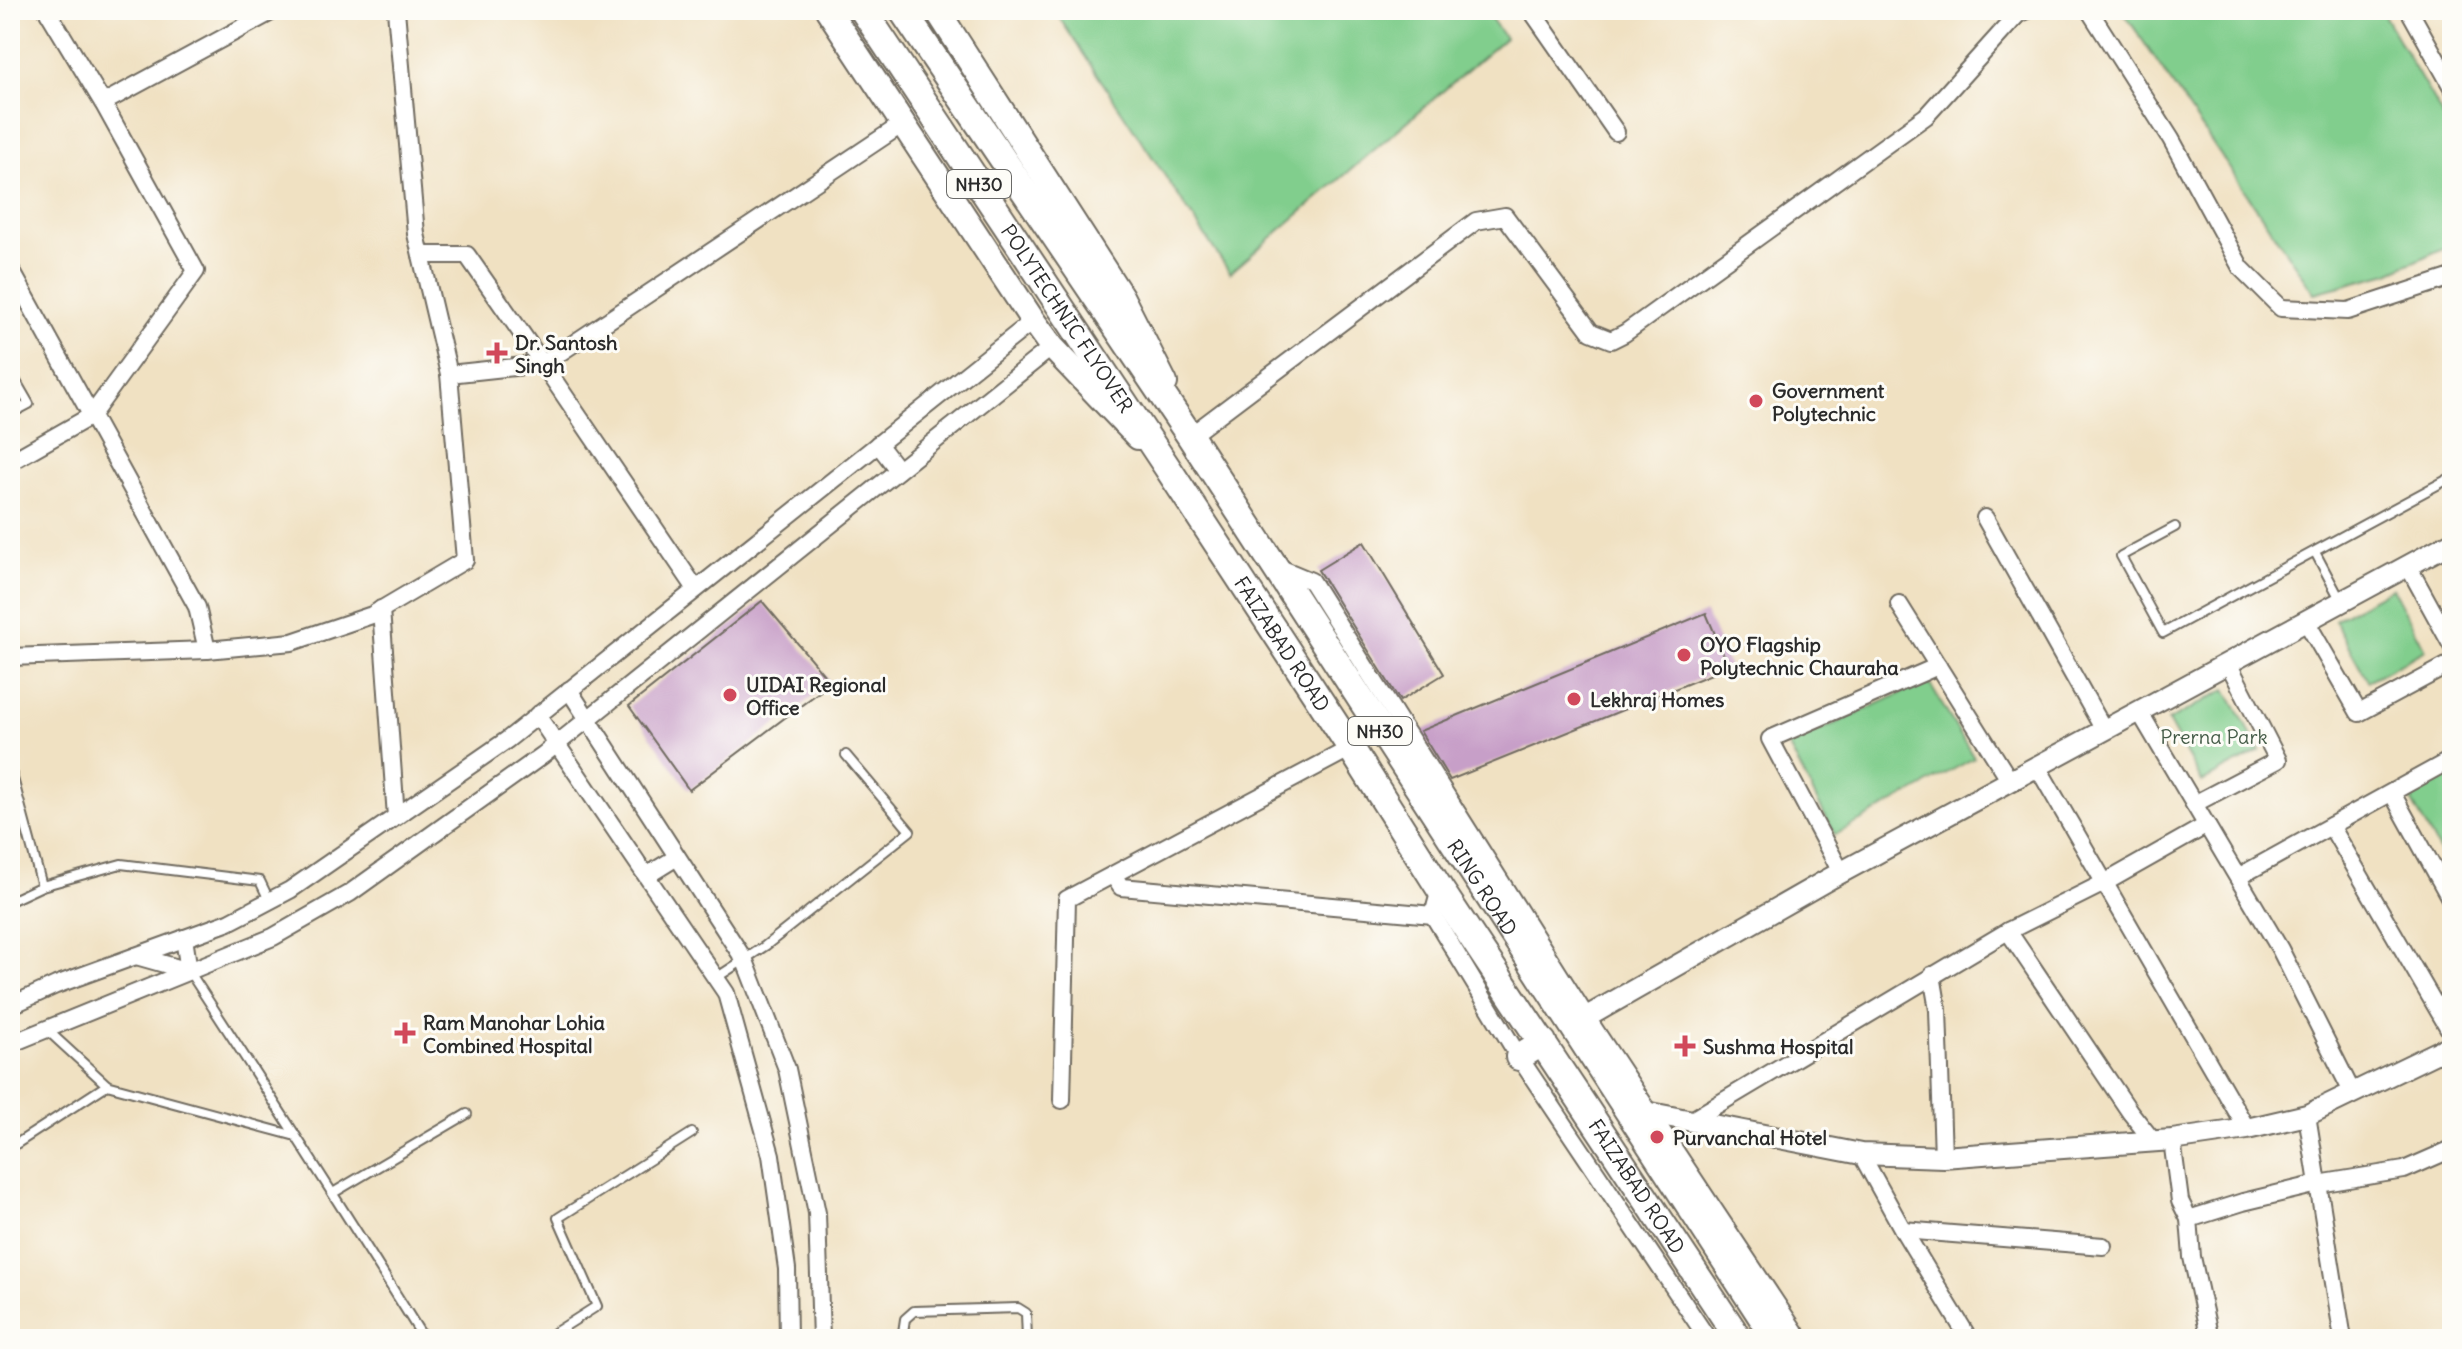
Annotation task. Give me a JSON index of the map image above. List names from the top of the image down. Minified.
{"streets":{"highway":["NH30","POLYTECHNIC FLYOVER","FAIZABAD ROAD","RING ROAD"]},"crossings":[["POLYTECHNIC FLYOVER","FAIZABAD ROAD"],["POLYTECHNIC FLYOVER","RING ROAD"]],"parks":["Prerna Park"],"places":{"health":["Dr. Santosh Singh","Ram Manohar Lohia Combined Hospital","Sushma Hospital"],"other":["Government Polytechnic","OYO Flagship Polytechnic Chauraha","UIDAI Regional Office","Lekhraj Homes","Purvanchal Hotel"]}}
